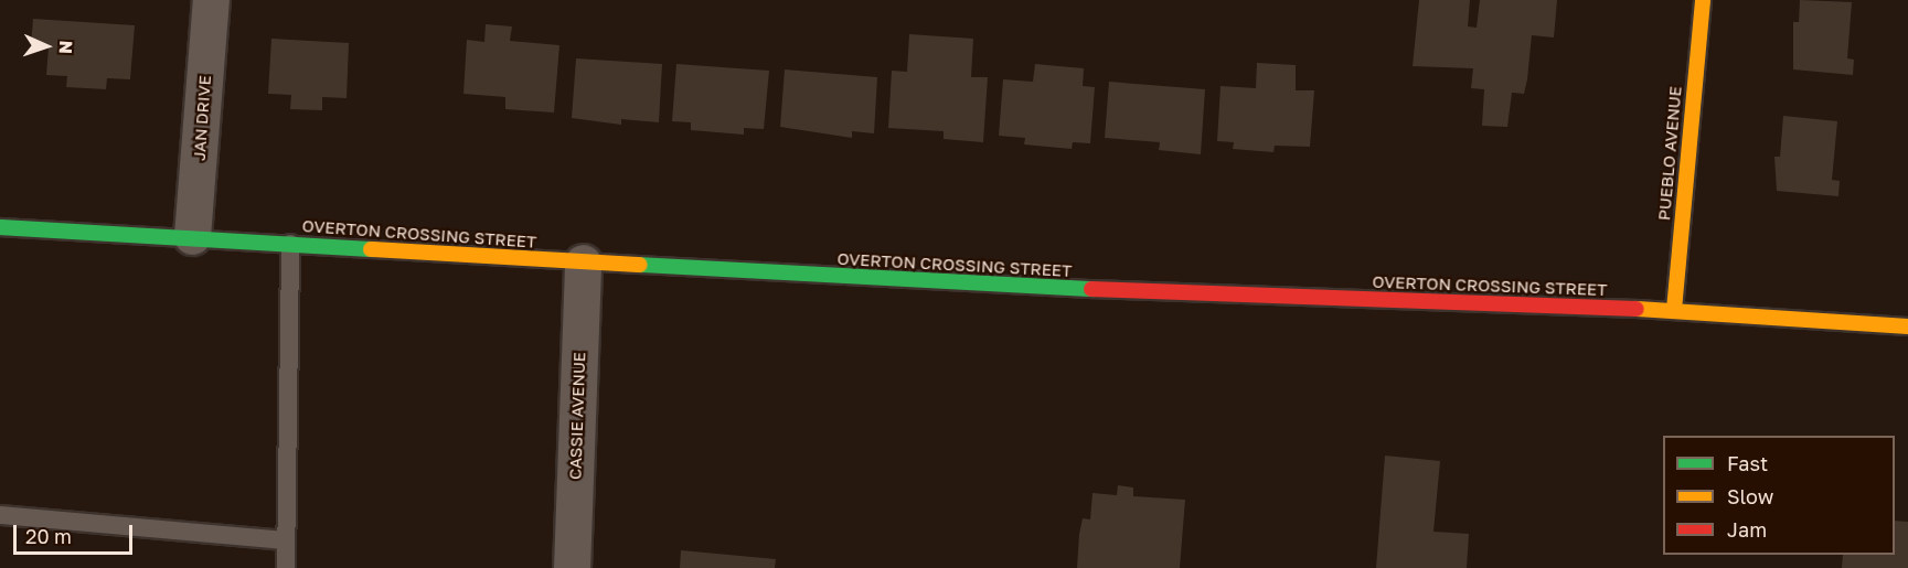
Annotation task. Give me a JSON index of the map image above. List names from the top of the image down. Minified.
{"streets":{"street":["JAN DRIVE","PUEBLO AVENUE","OVERTON CROSSING STREET","CASSIE AVENUE"]},"crossings":[["JAN DRIVE","OVERTON CROSSING STREET"],["PUEBLO AVENUE","OVERTON CROSSING STREET"],["OVERTON CROSSING STREET","CASSIE AVENUE"]],"legend":["Fast","Slow","Jam"],"scale_bar":"20 m","north":"right"}
